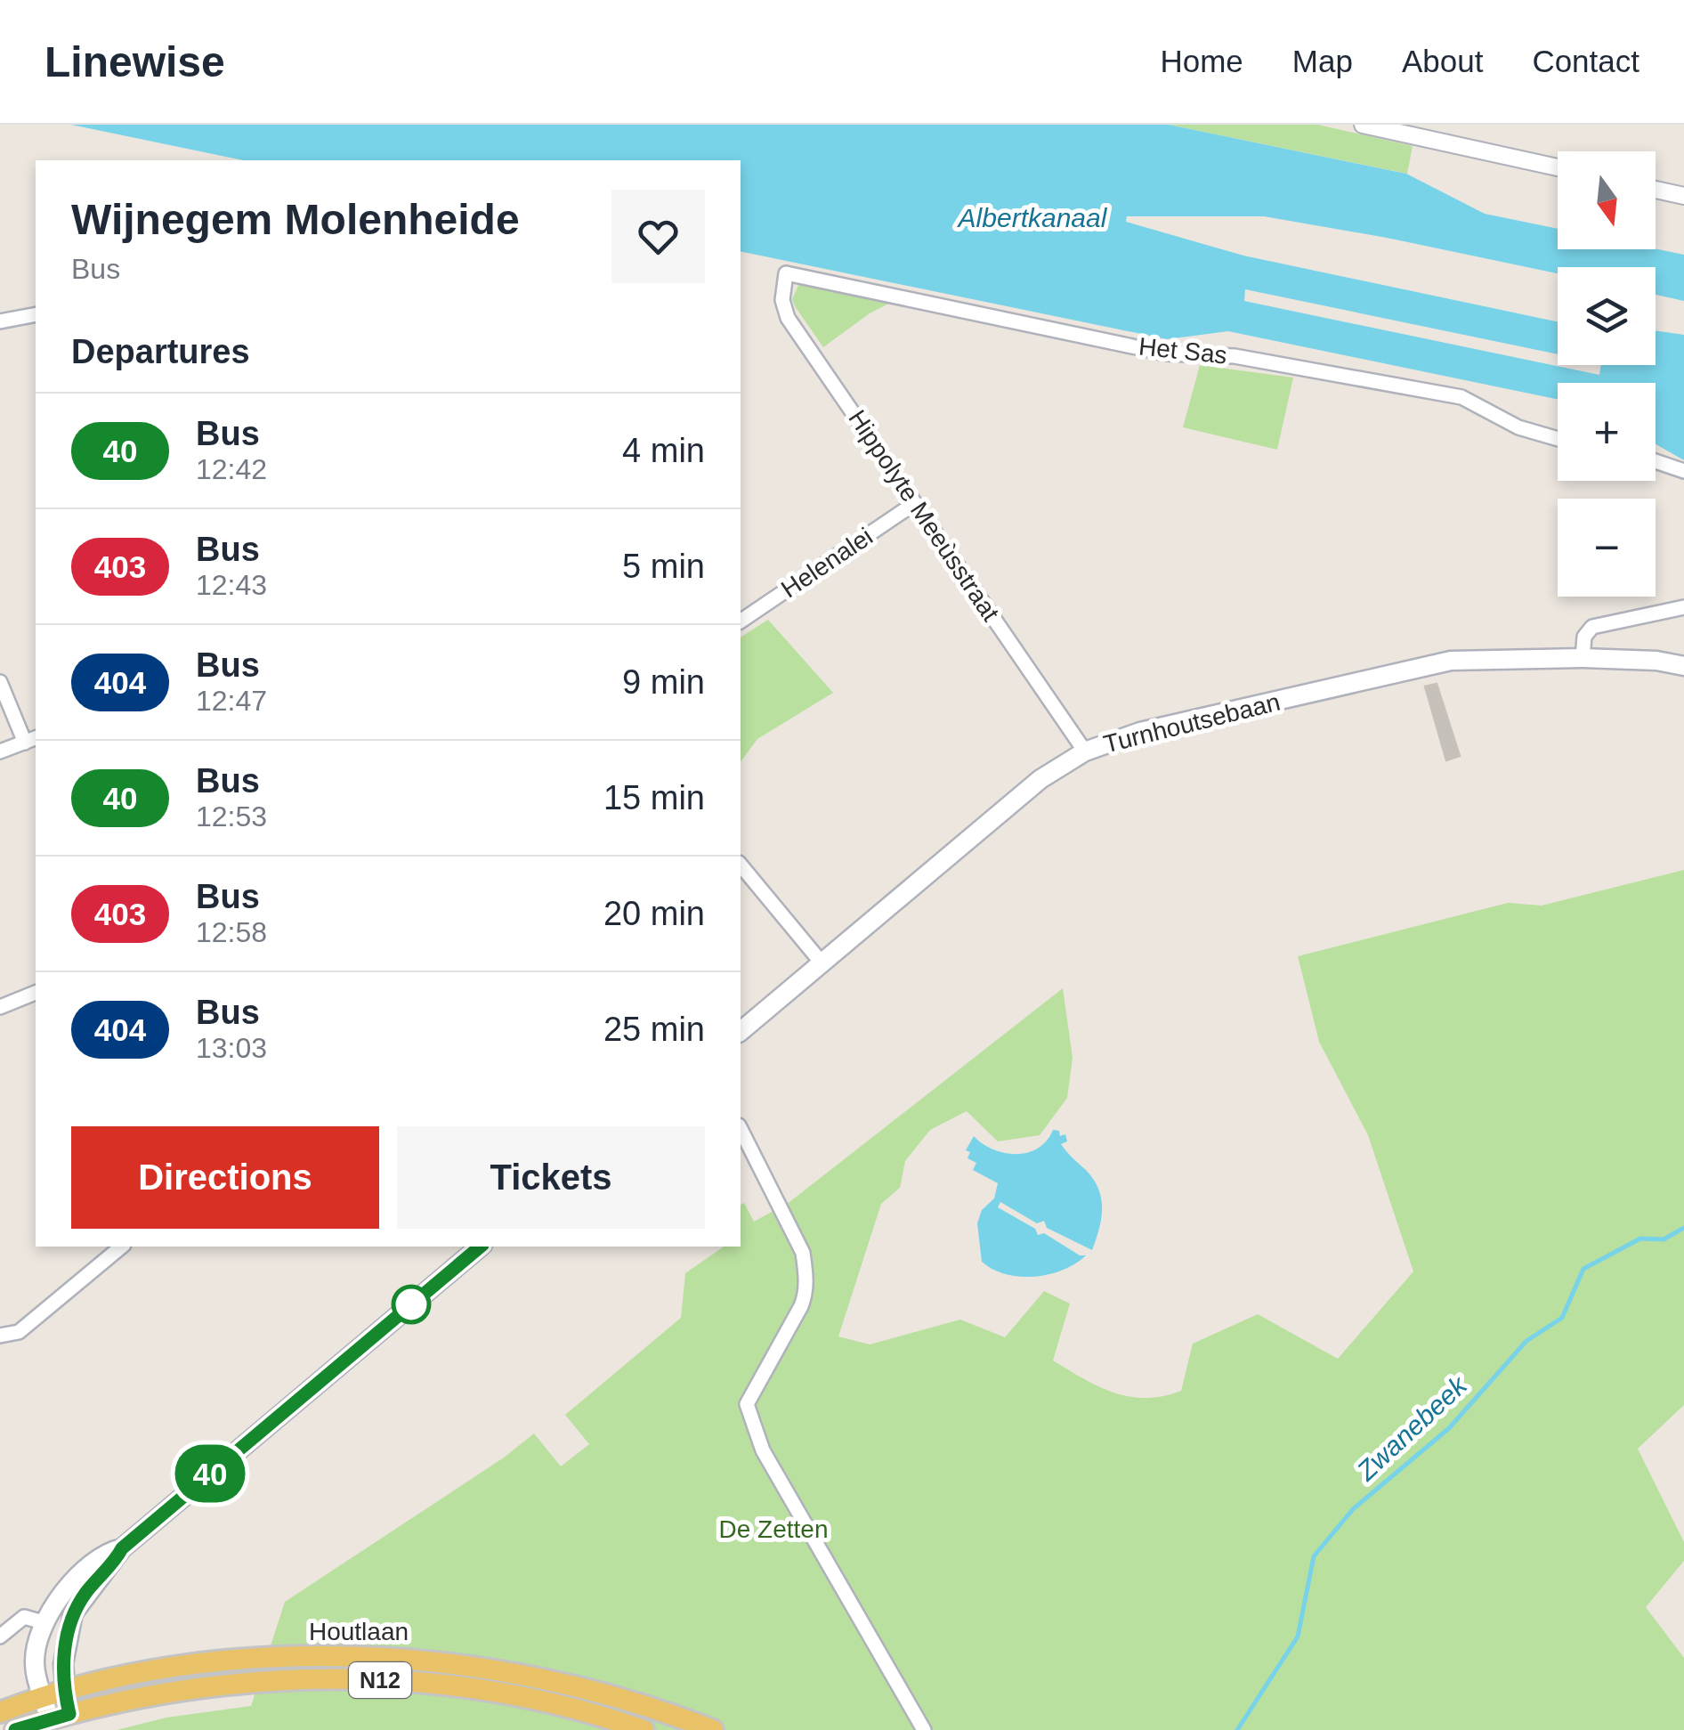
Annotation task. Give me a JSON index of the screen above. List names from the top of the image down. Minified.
{"streets":{"main road":["Turnhoutsebaan","Houtlaan","N12"],"street":["Het Sas","Hippolyte Meeùsstraat","Helenalei"]},"crossings":[["Het Sas","Hippolyte Meeùsstraat"],["Hippolyte Meeùsstraat","Helenalei"],["Hippolyte Meeùsstraat","Turnhoutsebaan"]],"water":["Albertkanaal","Zwanebeek"],"parks":["De Zetten"],"lines":["bus line 40"],"north":"bottom","page":{"header":"Linewise","nav":["Home","Map","About","Contact"],"on_map":"40","map_buttons":["+","−"],"heading":[["Wijnegem Molenheide","Bus"],"Departures"],"list":[{"mark":"40","name":"Bus","note":"12:42","value":"4 min"},{"mark":"403","name":"Bus","note":"12:43","value":"5 min"},{"mark":"404","name":"Bus","note":"12:47","value":"9 min"},{"mark":"40","name":"Bus","note":"12:53","value":"15 min"},{"mark":"403","name":"Bus","note":"12:58","value":"20 min"},{"mark":"404","name":"Bus","note":"13:03","value":"25 min"}],"buttons":["Directions","Tickets"]}}
